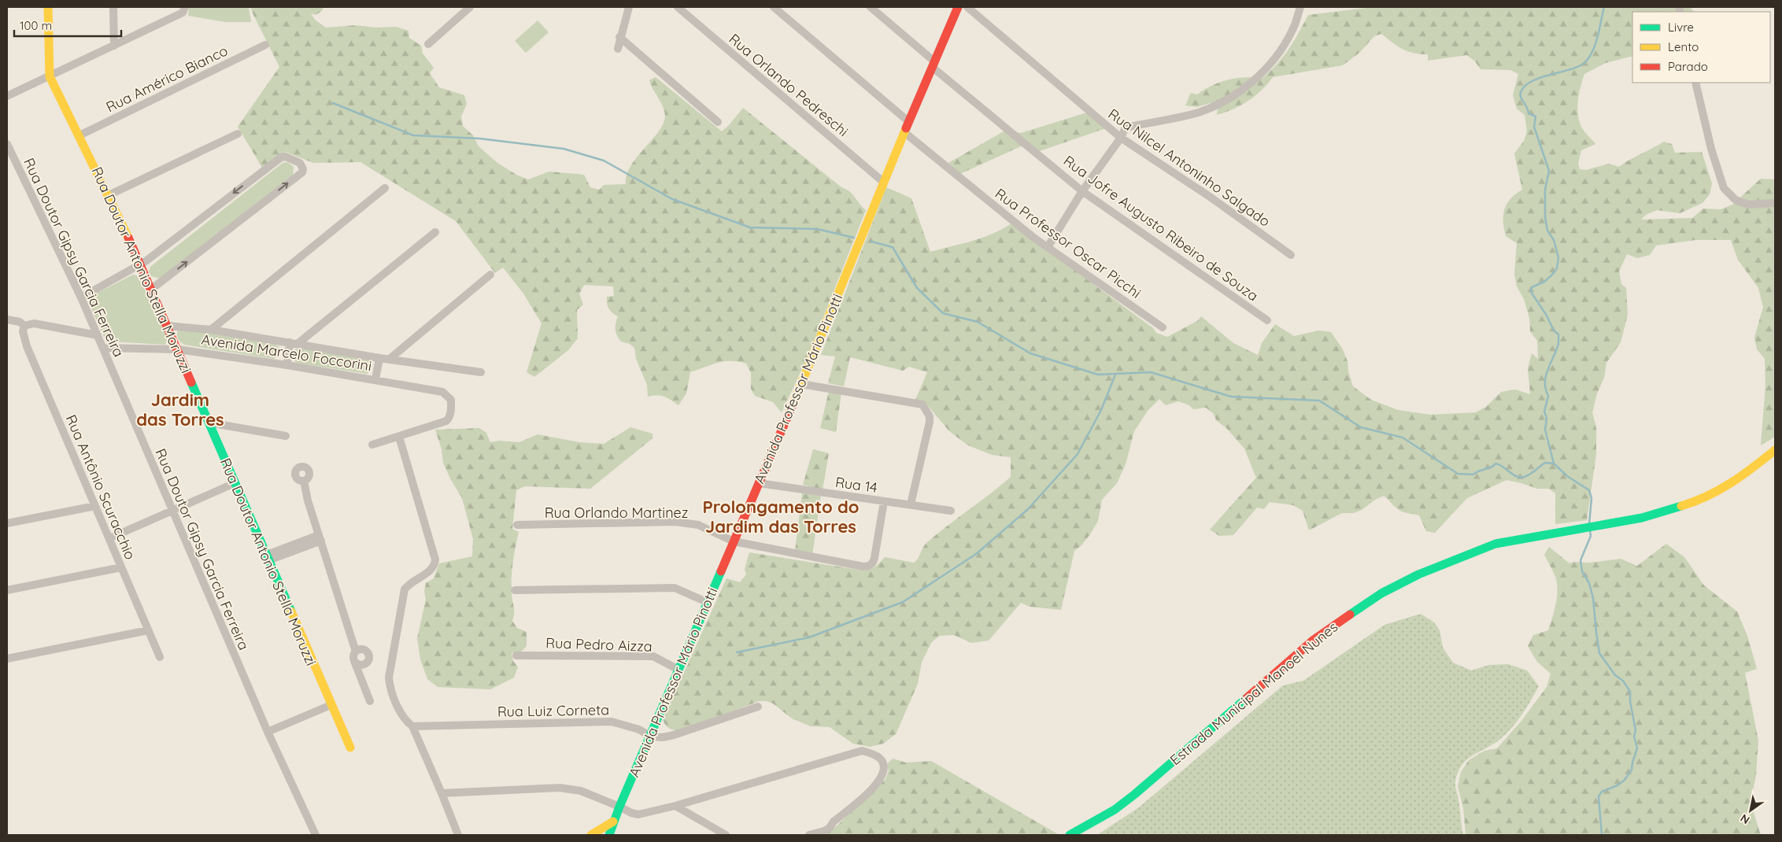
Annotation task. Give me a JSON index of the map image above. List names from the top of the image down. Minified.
{"streets":{"street":["Rua Américo Bianco","Rua Orlando Pedreschi","Rua Nilcel Antoninho Salgado","Rua Jofre Augusto Ribeiro de Souza","Rua Professor Oscar Picchi","Rua Doutor Gipsy Garcia Ferreira","Rua Doutor Antonio Stella Moruzzi","Avenida Marcelo Foccorini","Avenida Professor Mário Pinotti","Rua 14","Rua Antônio Scuracchio","Rua Orlando Martinez","Rua Pedro Aizza","Estrada Municipal Manoel Nunes","Rua Luiz Corneta"]},"crossings":[["Rua Américo Bianco","Rua Doutor Antonio Stella Moruzzi"],["Rua Orlando Pedreschi","Avenida Professor Mário Pinotti"],["Rua Jofre Augusto Ribeiro de Souza","Avenida Professor Mário Pinotti"],["Rua Professor Oscar Picchi","Avenida Professor Mário Pinotti"],["Rua Doutor Gipsy Garcia Ferreira","Avenida Marcelo Foccorini"],["Rua Doutor Antonio Stella Moruzzi","Avenida Marcelo Foccorini"],["Avenida Professor Mário Pinotti","Rua 14"],["Avenida Professor Mário Pinotti","Rua Orlando Martinez"],["Avenida Professor Mário Pinotti","Rua Pedro Aizza"],["Avenida Professor Mário Pinotti","Rua Luiz Corneta"],["Rua 14","Rua Orlando Martinez"]],"districts":["Jardim das Torres","Prolongamento do Jardim das Torres"],"legend":["Livre","Lento","Parado"],"scale_bar":"100 m","north":"bottom left"}
